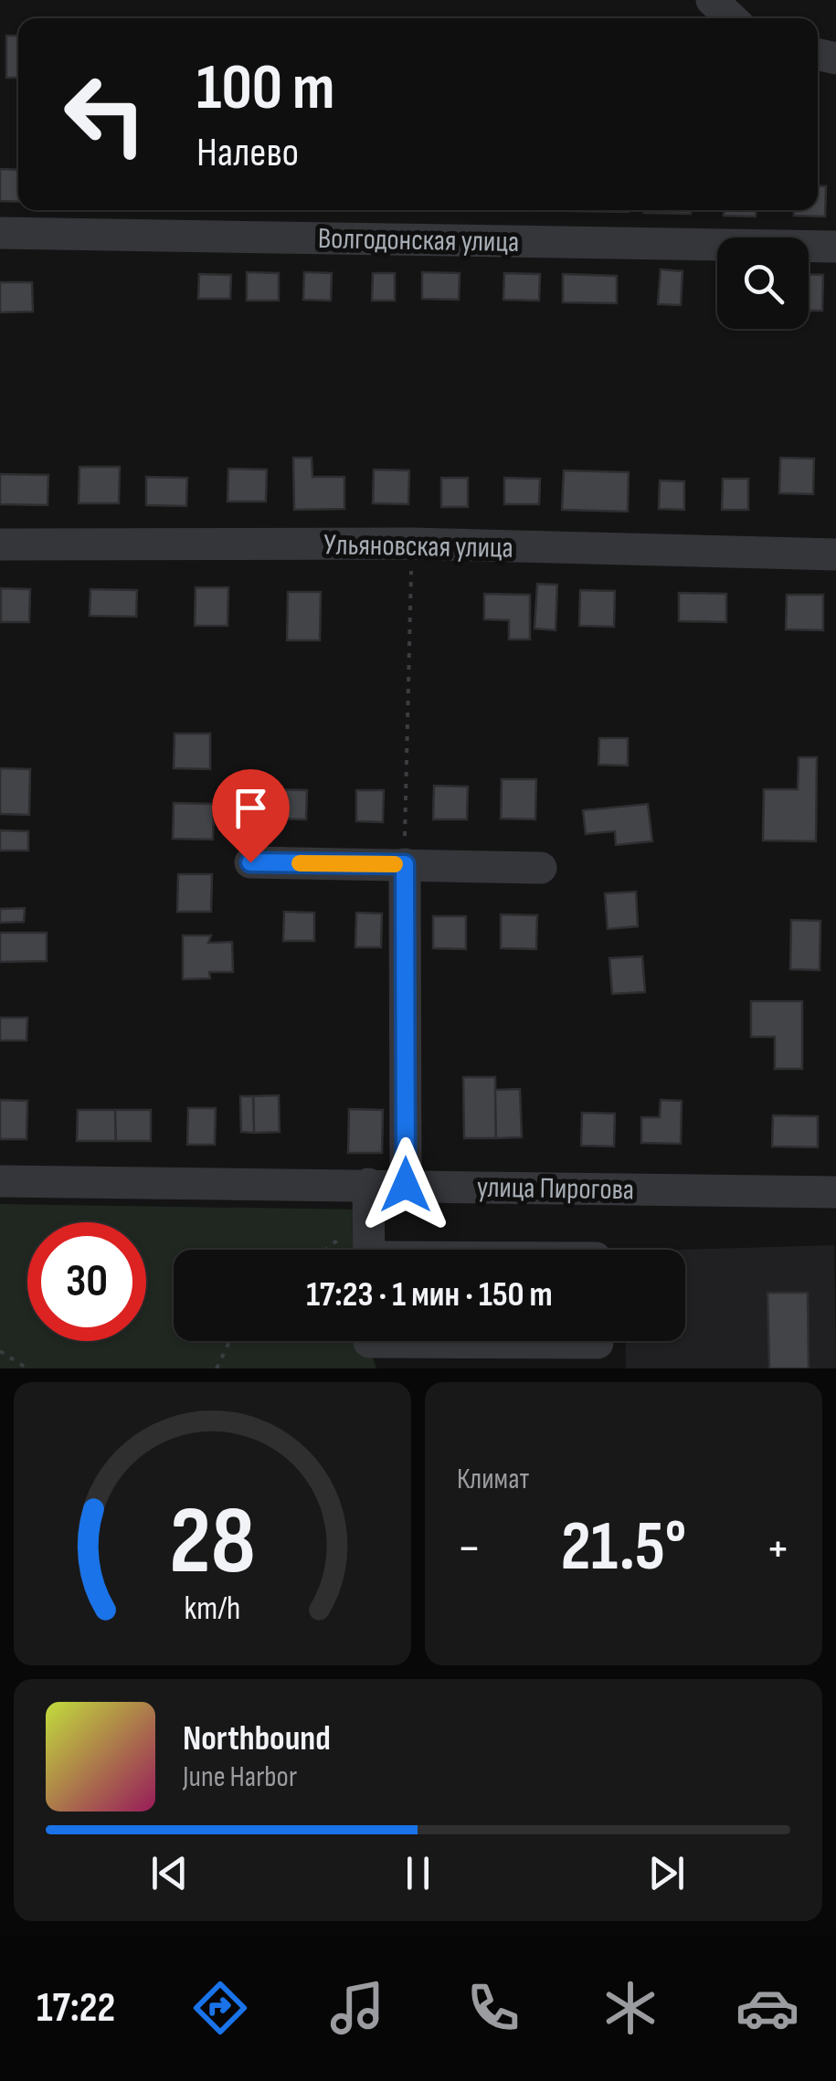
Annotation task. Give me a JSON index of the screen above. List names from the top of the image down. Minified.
{"streets":{"street":["Волгодонская улица","Ульяновская улица","улица Пирогова"]},"page":{"turn":["100 m","Налево"],"limit":"30","trip":"17:23 · 1 мин · 150 m","tile":"Климат","heat":["−","21.5°","+"],"song":["Northbound","June Harbor"],"tabs":"17:22","gauge":["28","km/h"]}}
